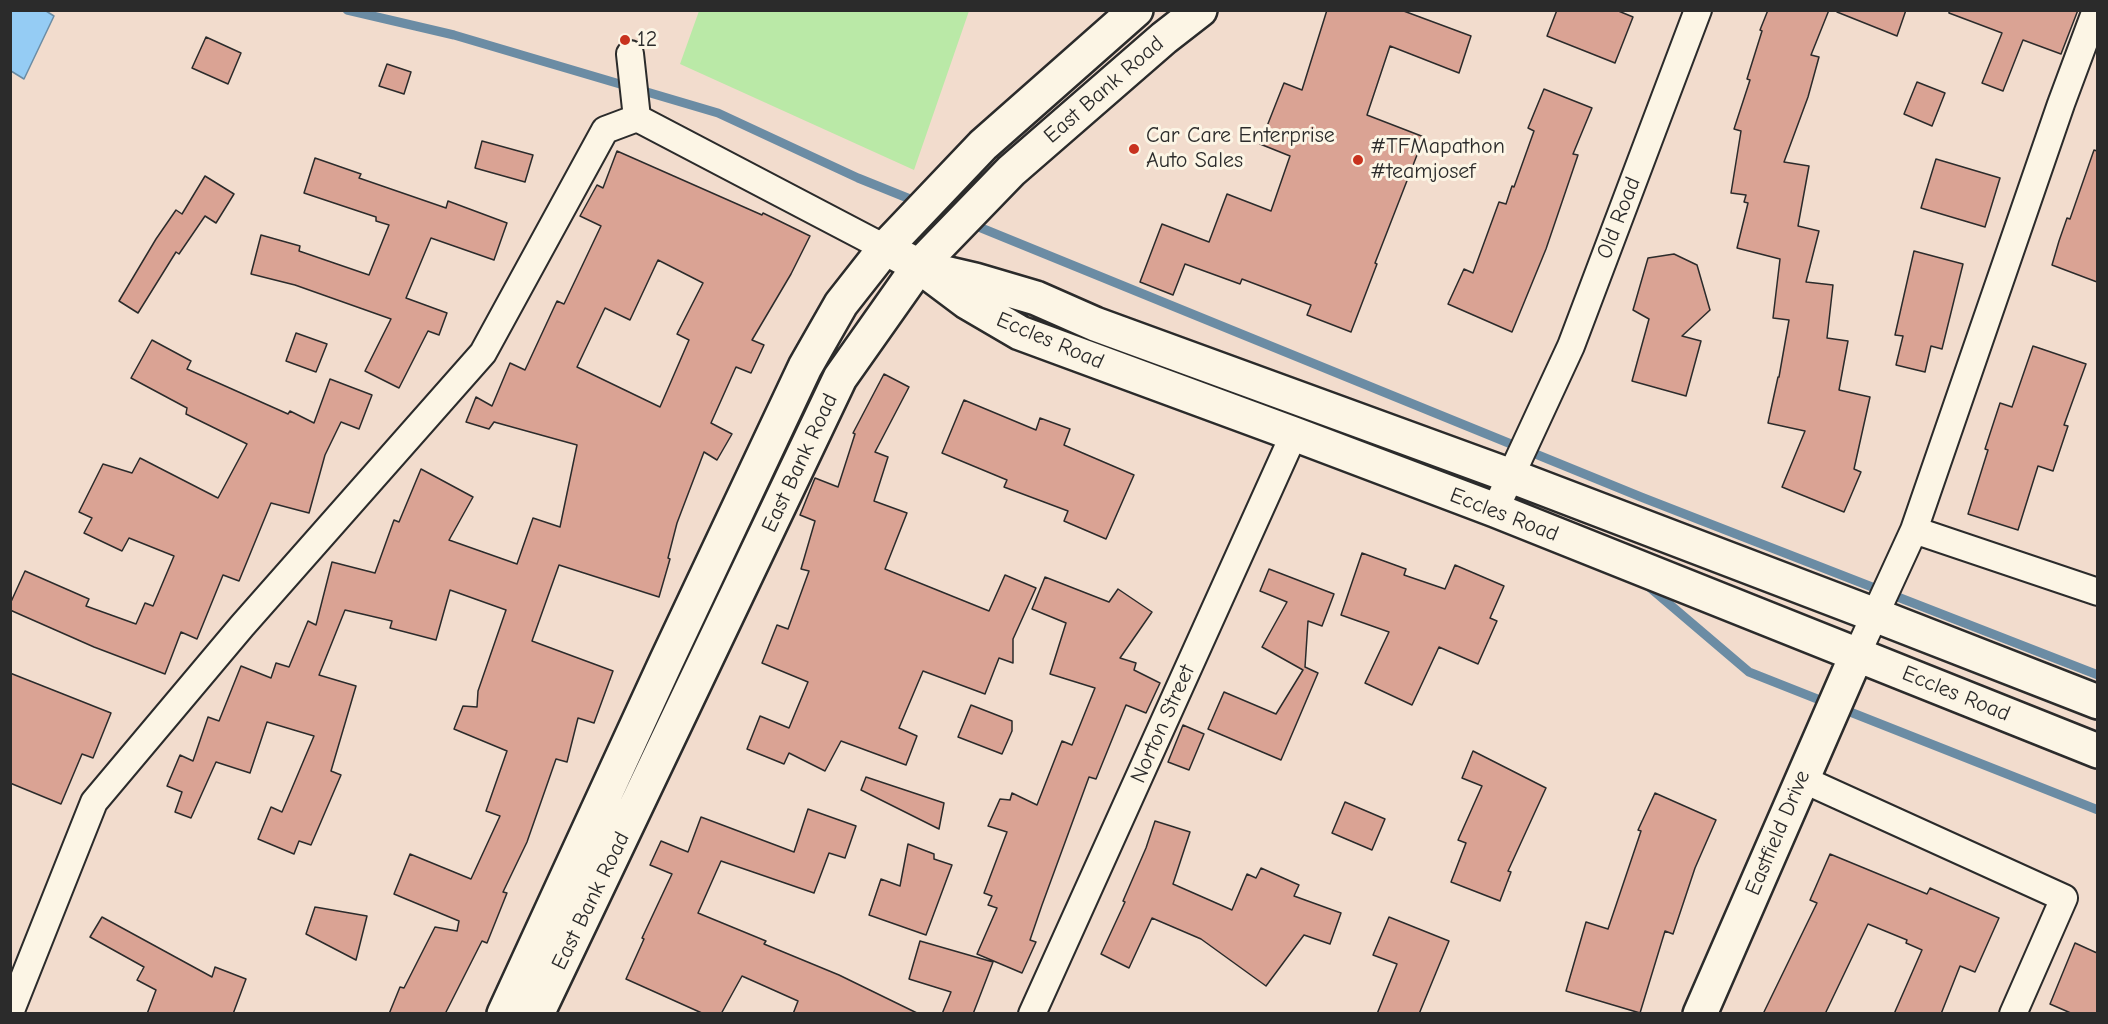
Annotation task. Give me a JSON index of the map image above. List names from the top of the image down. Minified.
{"streets":{"street":["East Bank Road","Old Road","Eccles Road","Norton Street","Eastfield Drive"]},"crossings":[["East Bank Road","Eccles Road"],["Old Road","Eccles Road"],["Eccles Road","Norton Street"],["Eccles Road","Eastfield Drive"]],"places":["12","Car Care Enterprise Auto Sales","#TFMapathon #teamjosef"]}
